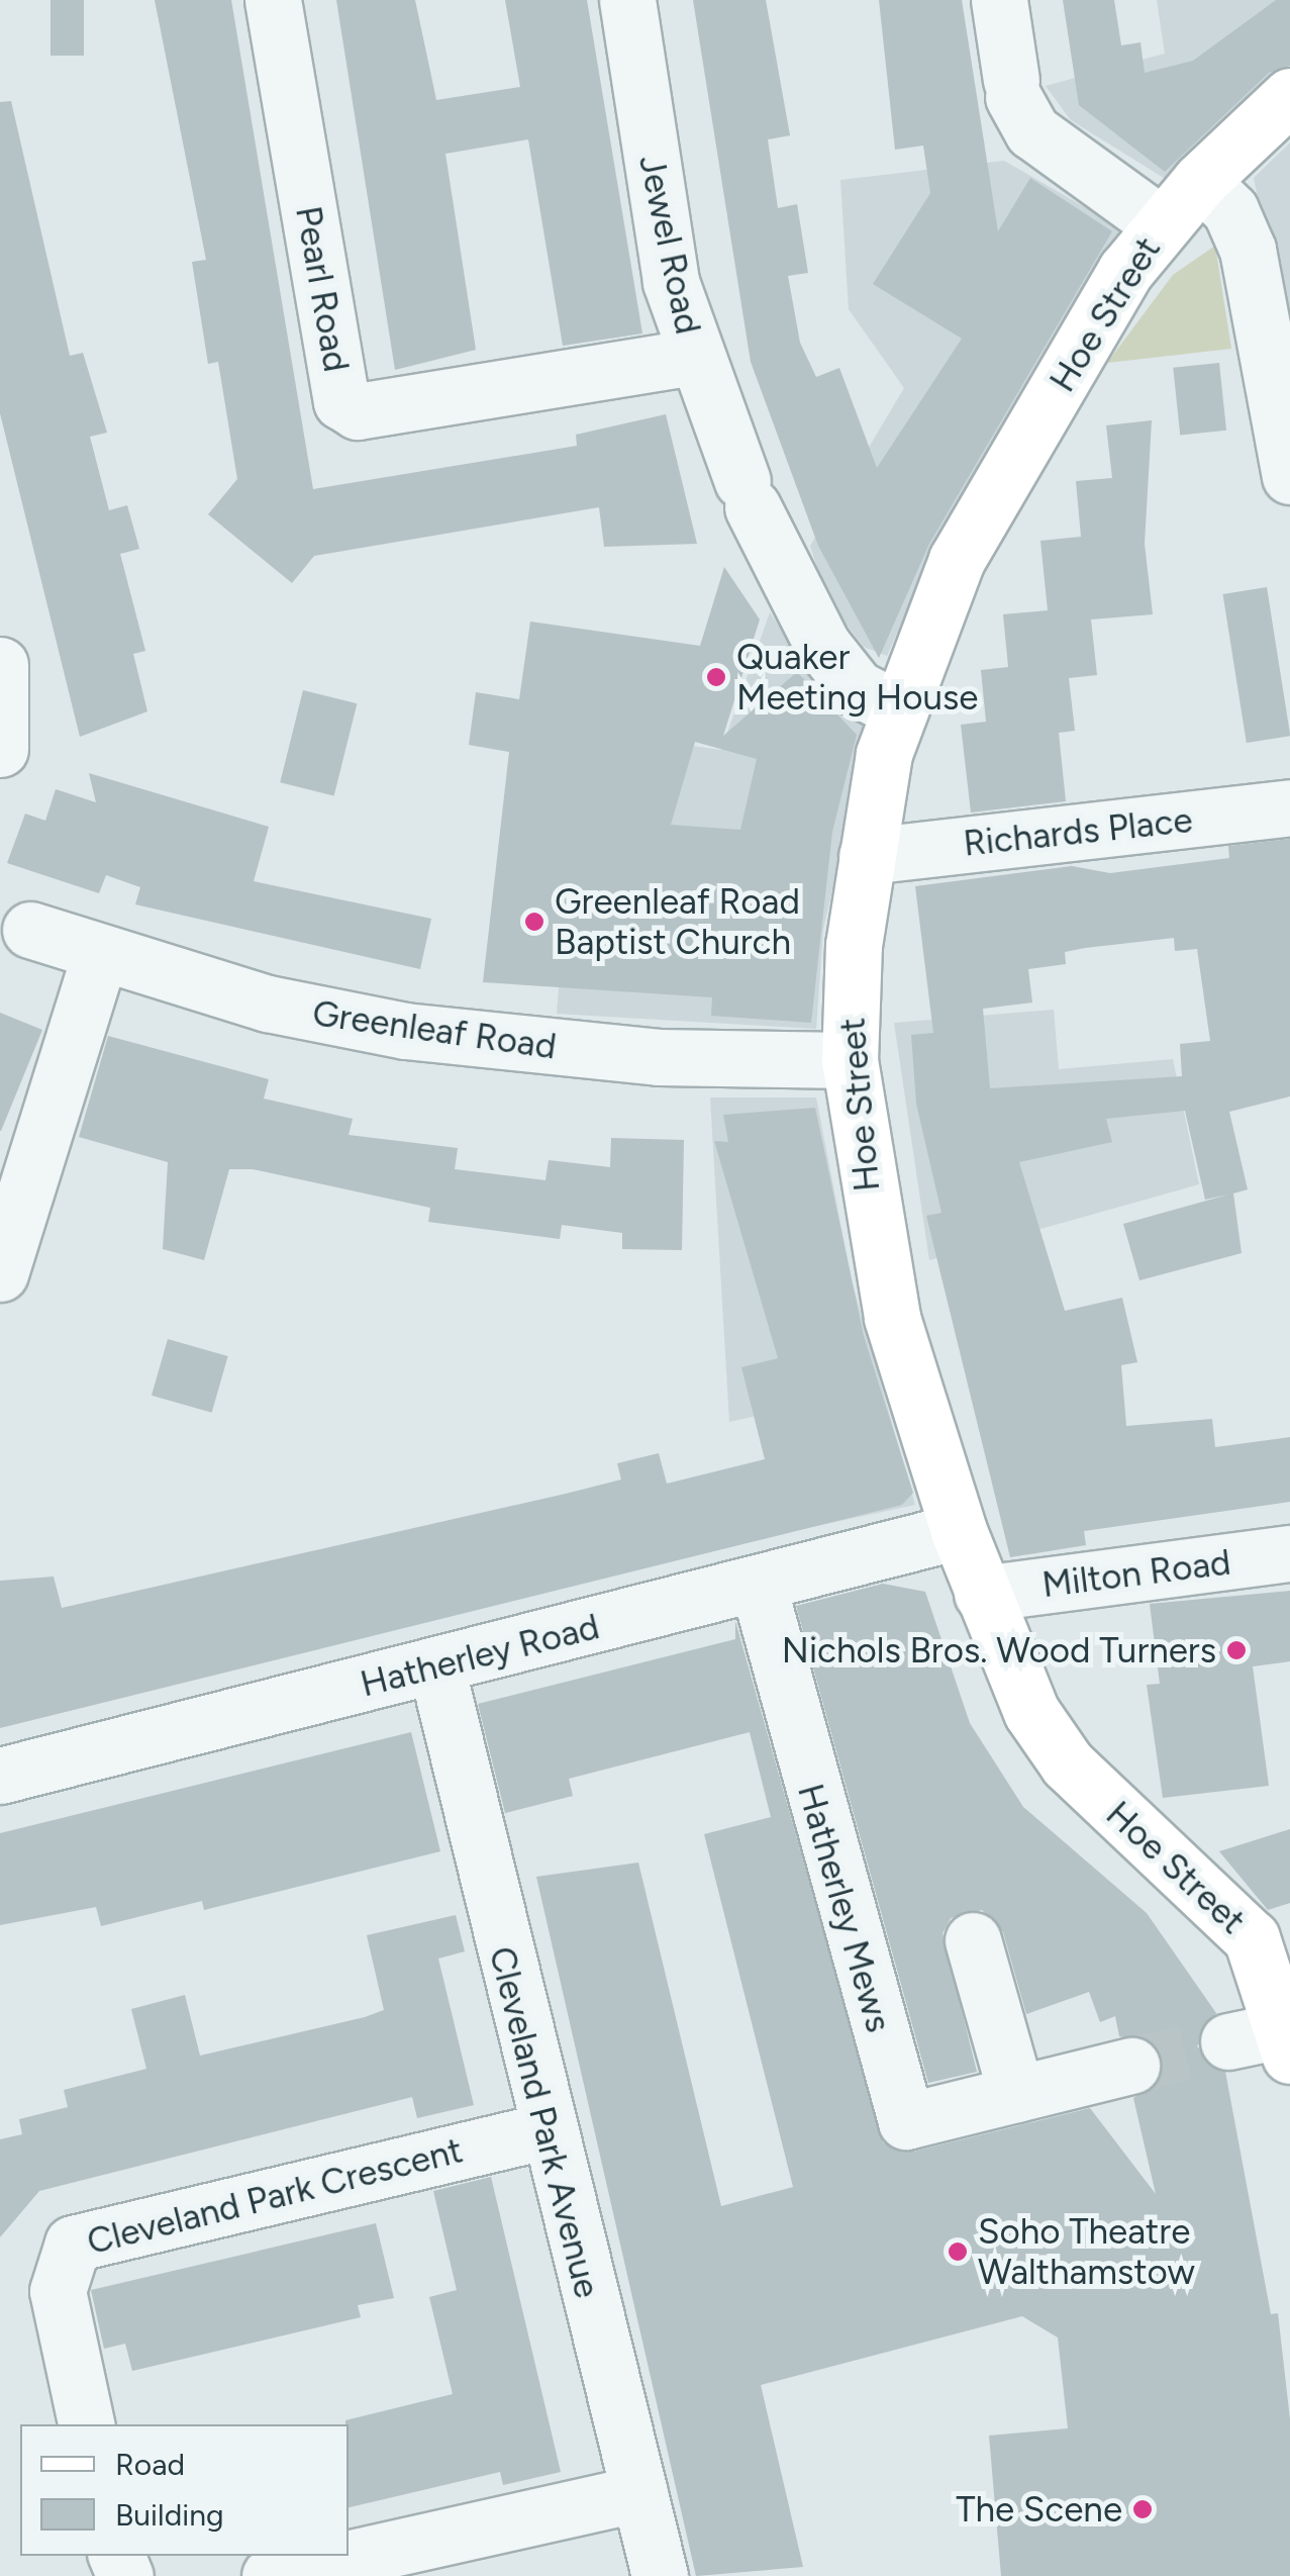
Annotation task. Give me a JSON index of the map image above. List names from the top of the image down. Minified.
{"streets":{"main road":["Hoe Street"],"street":["Jewel Road","Pearl Road","Richards Place","Greenleaf Road","Milton Road","Hatherley Road","Hatherley Mews","Cleveland Park Avenue","Cleveland Park Crescent"]},"crossings":[["Jewel Road","Pearl Road"],["Jewel Road","Hoe Street"],["Hoe Street","Richards Place"],["Hoe Street","Greenleaf Road"],["Hoe Street","Milton Road"],["Hoe Street","Hatherley Road"],["Hatherley Road","Hatherley Mews"],["Hatherley Road","Cleveland Park Avenue"],["Cleveland Park Avenue","Cleveland Park Crescent"]],"places":["Quaker Meeting House","Greenleaf Road Baptist Church","Nichols Bros. Wood Turners","Soho Theatre Walthamstow","The Scene"],"legend":["Road","Building"]}
